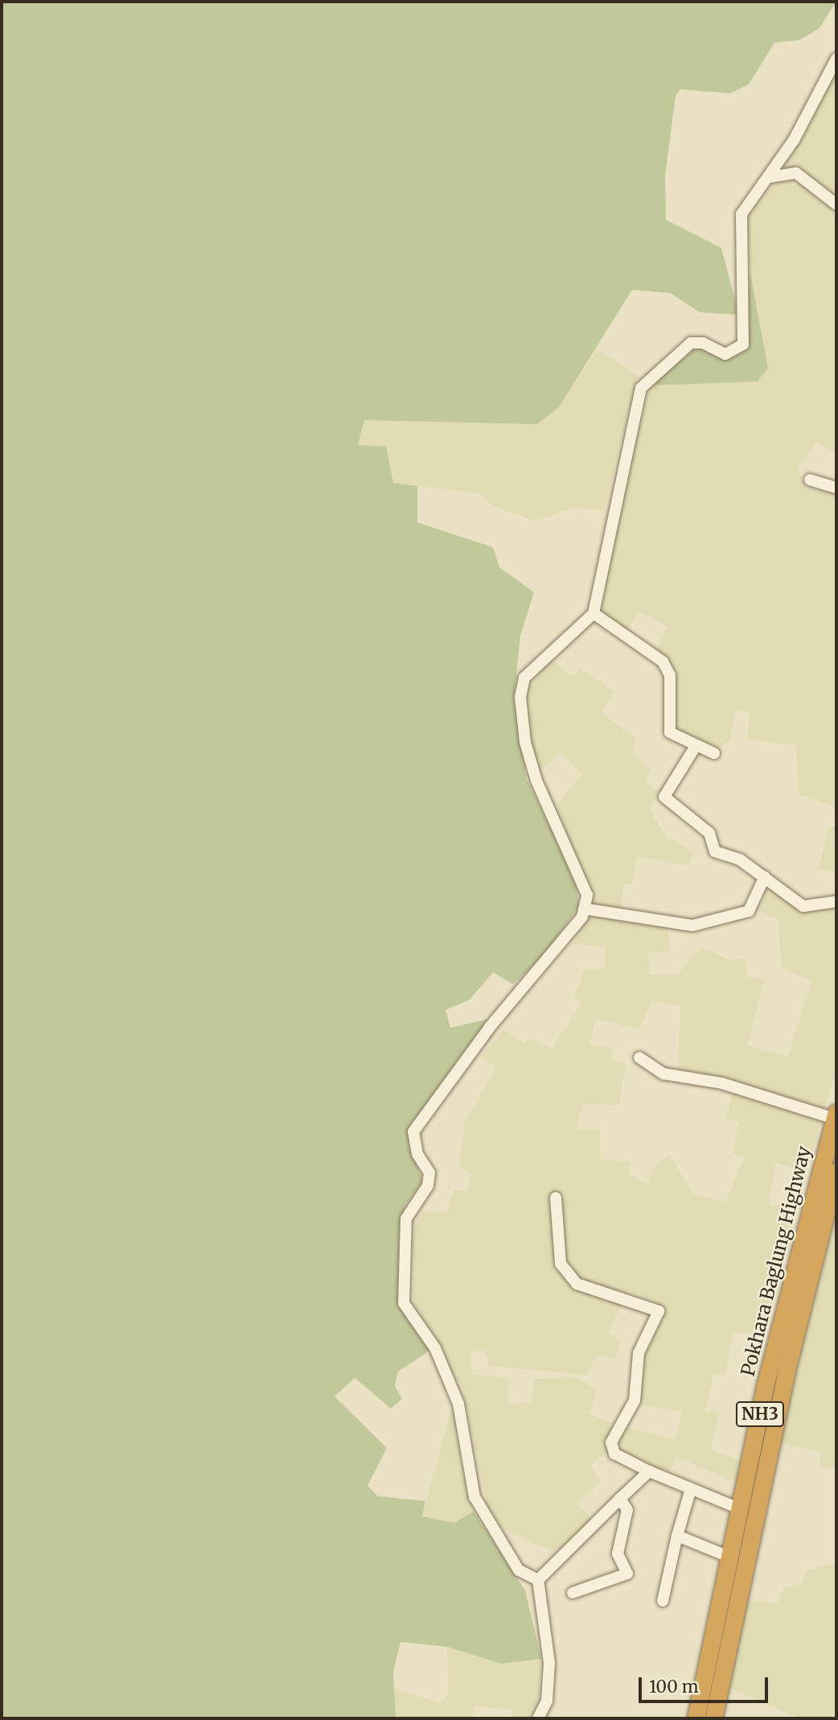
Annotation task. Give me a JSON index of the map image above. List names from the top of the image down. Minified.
{"streets":{"highway":["Pokhara Baglung Highway","NH3"]},"scale_bar":"100 m"}
